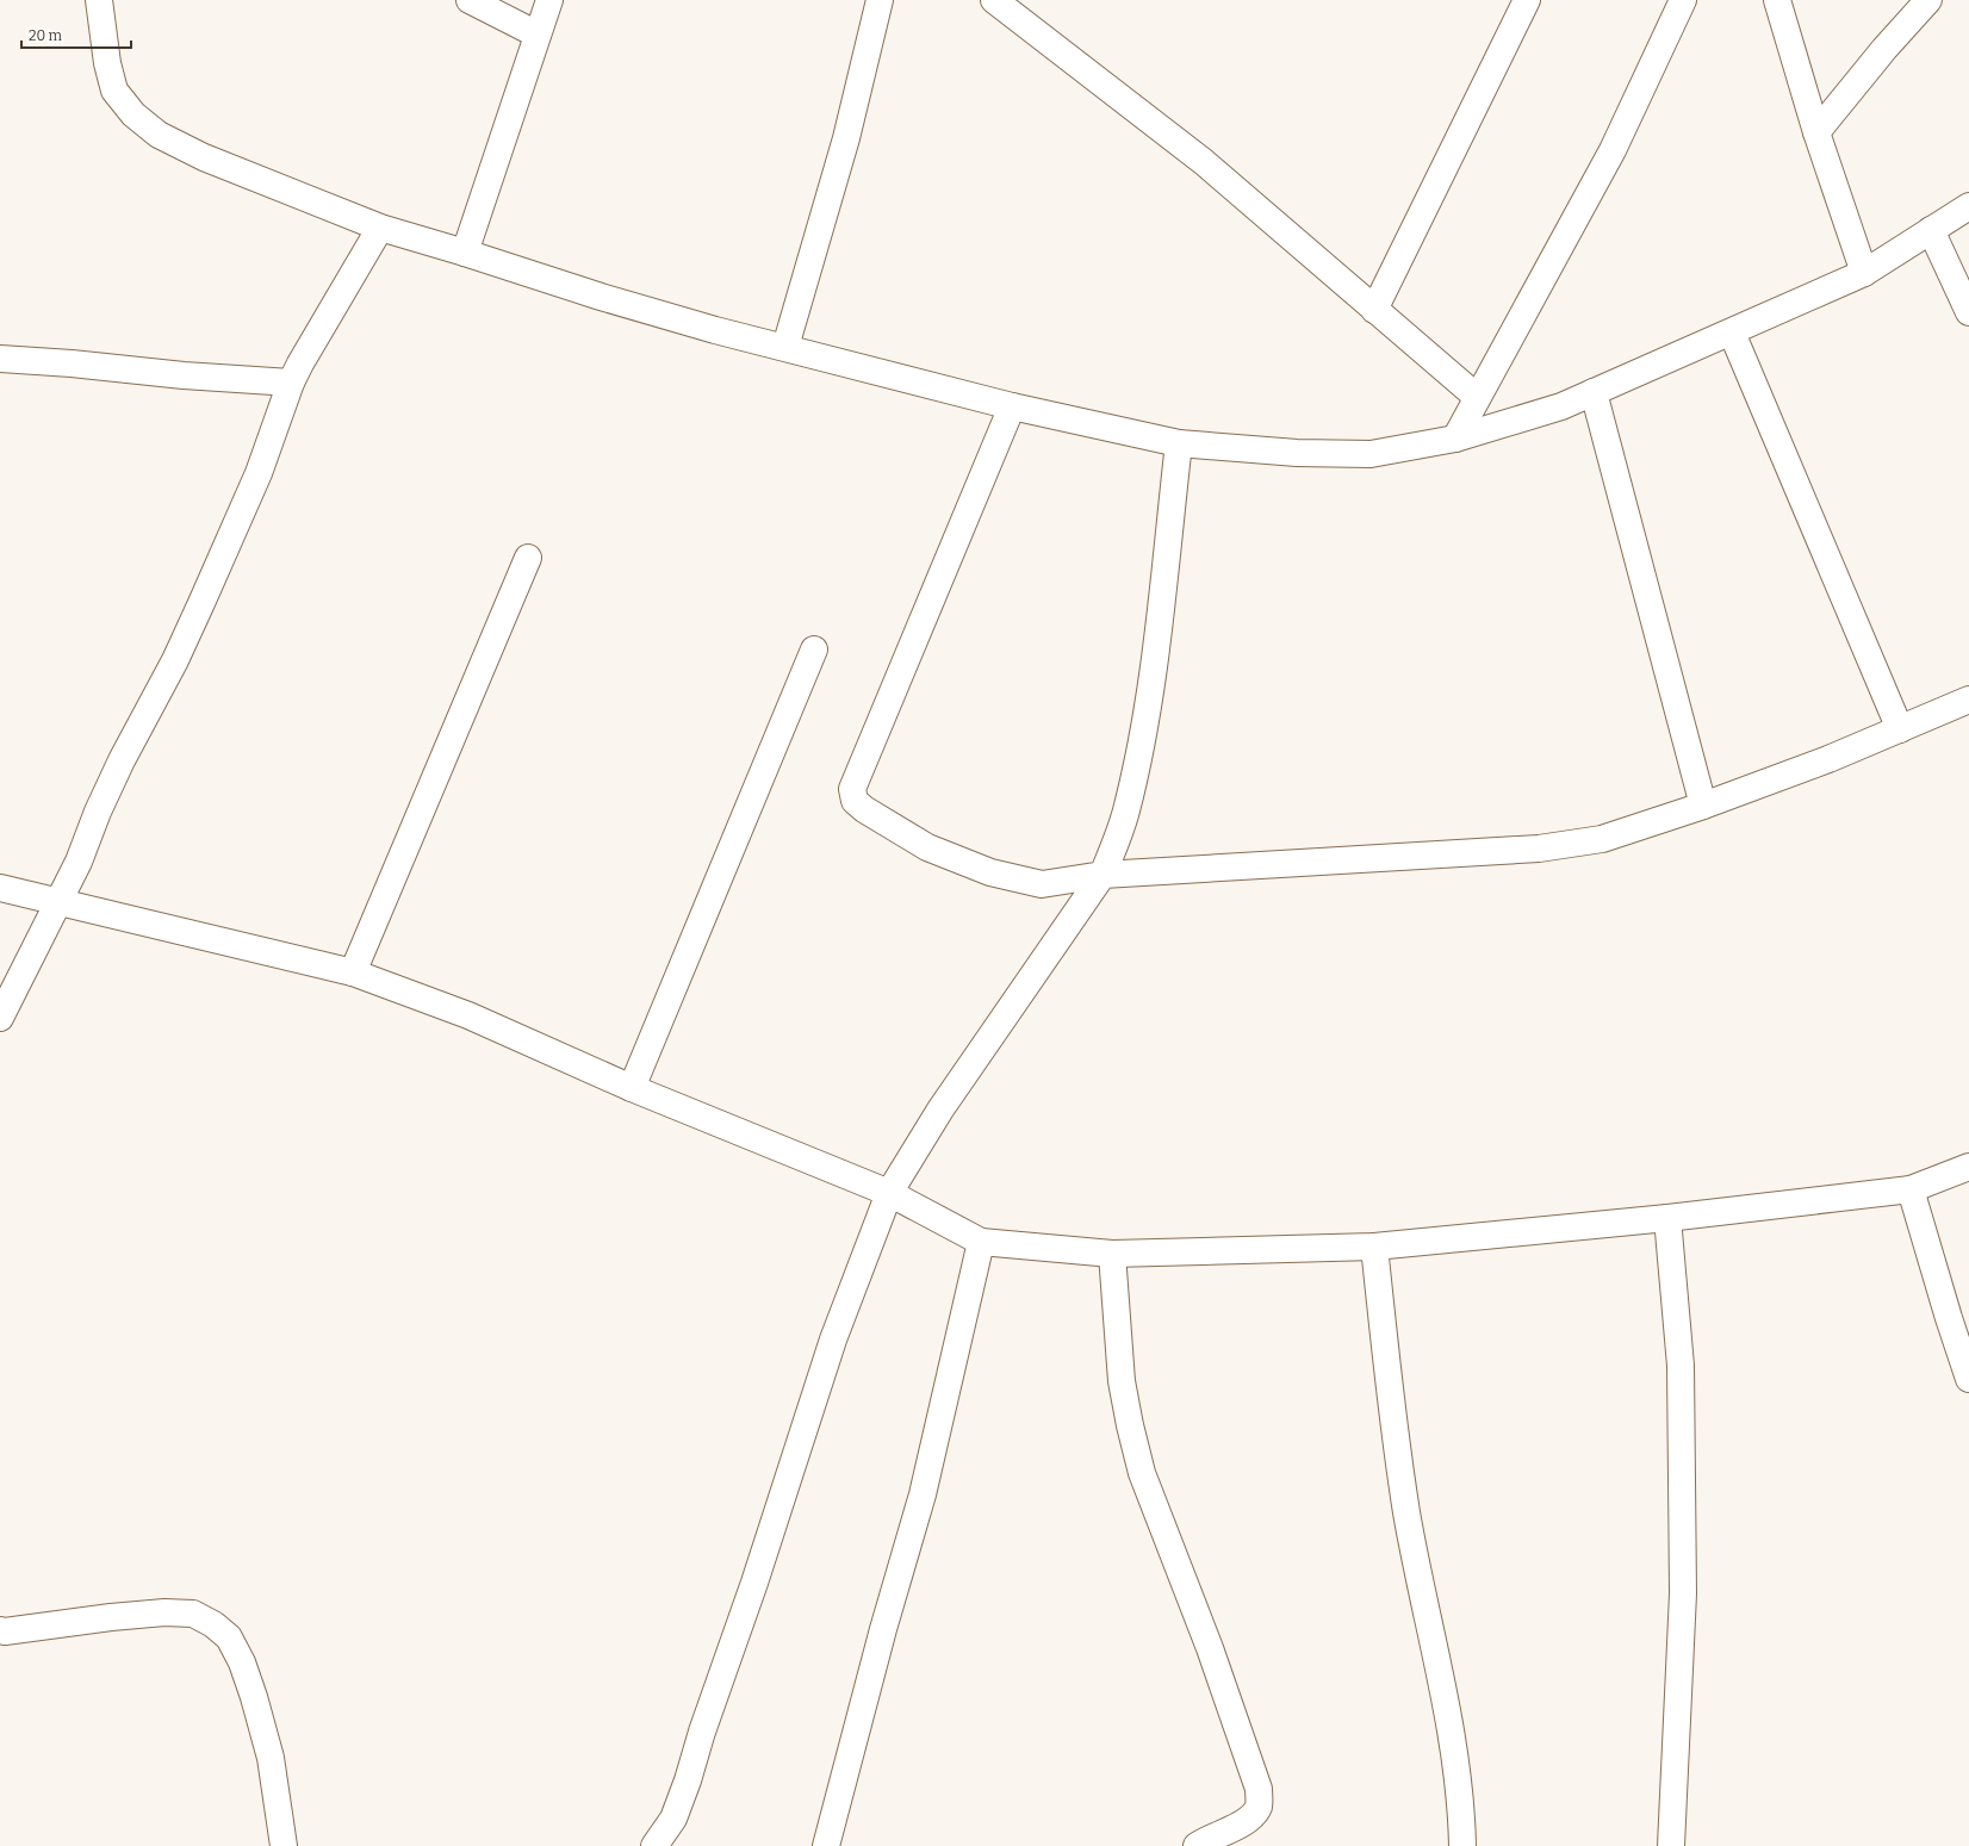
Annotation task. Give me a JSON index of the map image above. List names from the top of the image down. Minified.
{"scale_bar":"20 m"}
